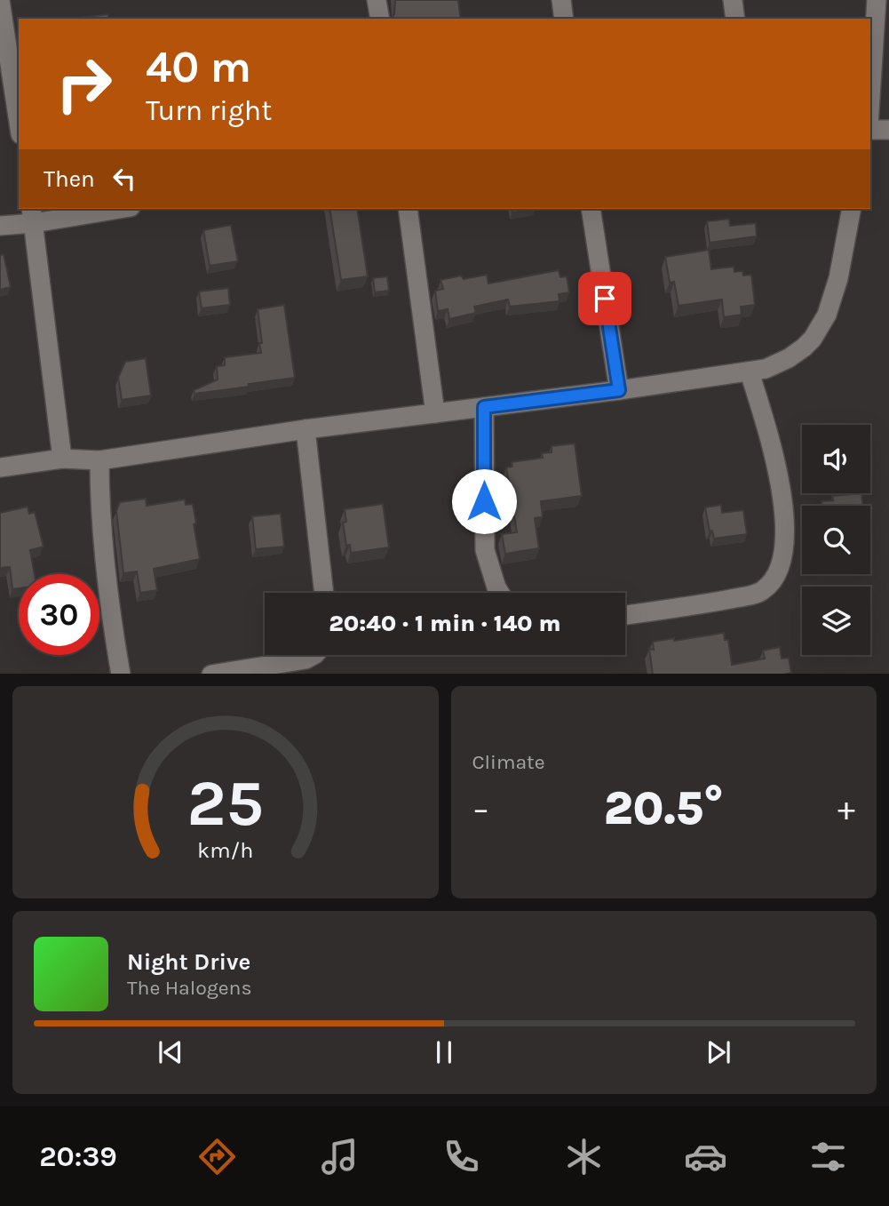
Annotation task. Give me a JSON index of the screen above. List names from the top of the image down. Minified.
{"page":{"turn":["40 m","Turn right"],"then":"Then","limit":"30","trip":"20:40 · 1 min · 140 m","tile":"Climate","heat":["−","20.5°","+"],"song":["Night Drive","The Halogens"],"tabs":"20:39","gauge":["25","km/h"]}}
